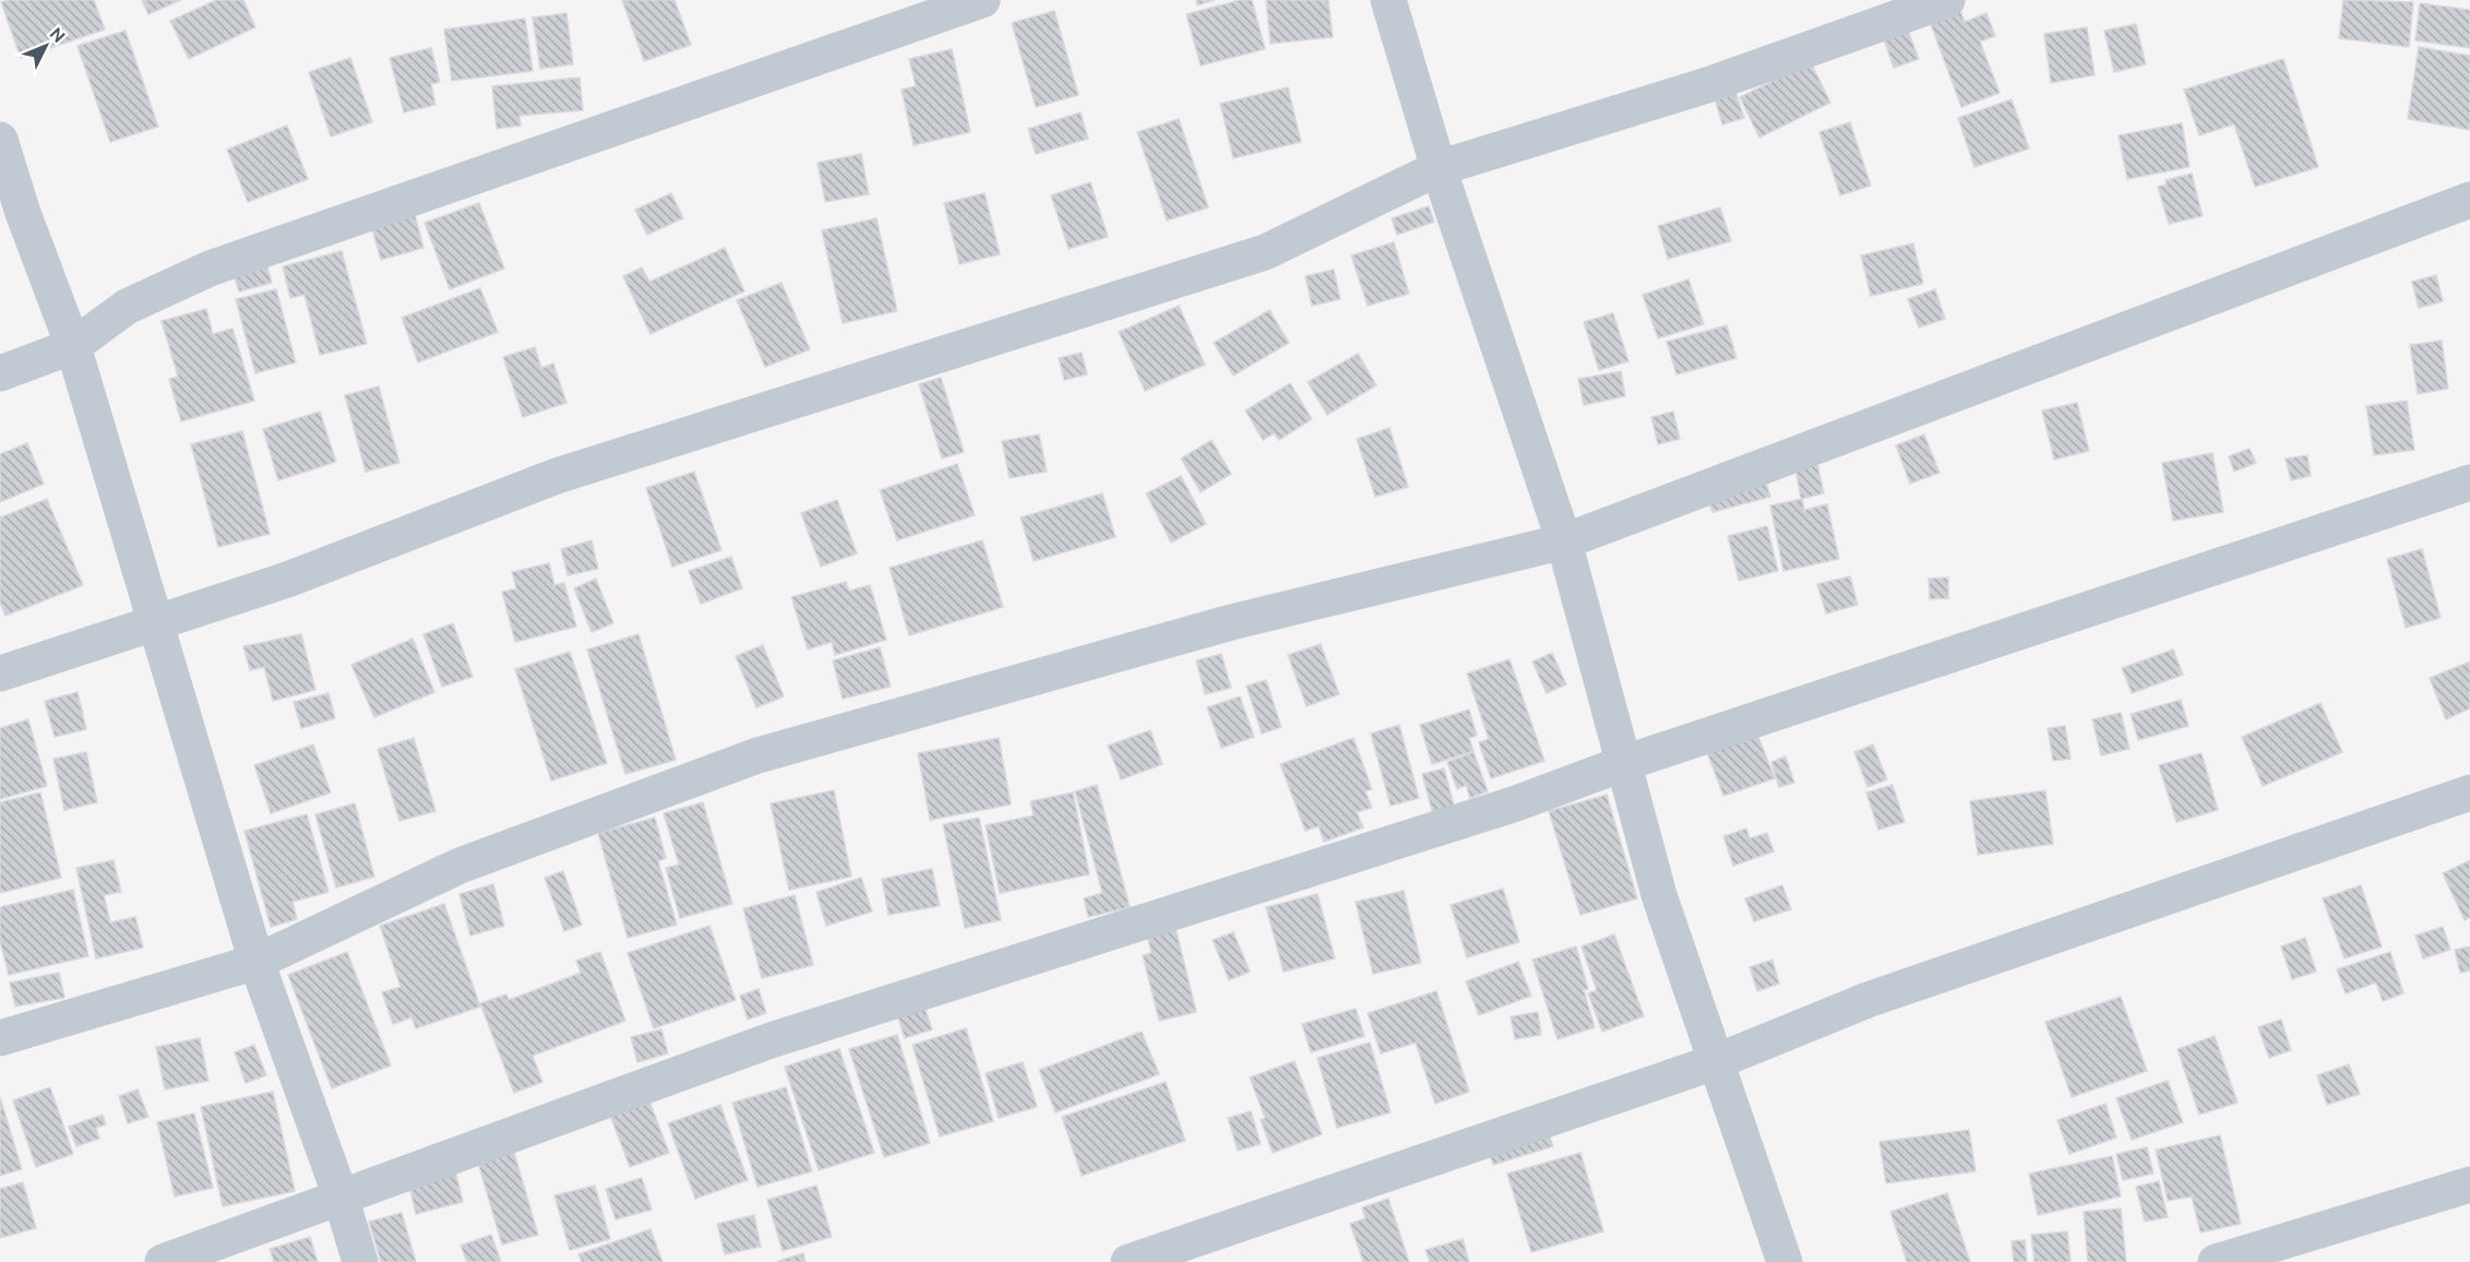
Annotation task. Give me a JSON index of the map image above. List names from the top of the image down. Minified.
{"north":"top right"}
